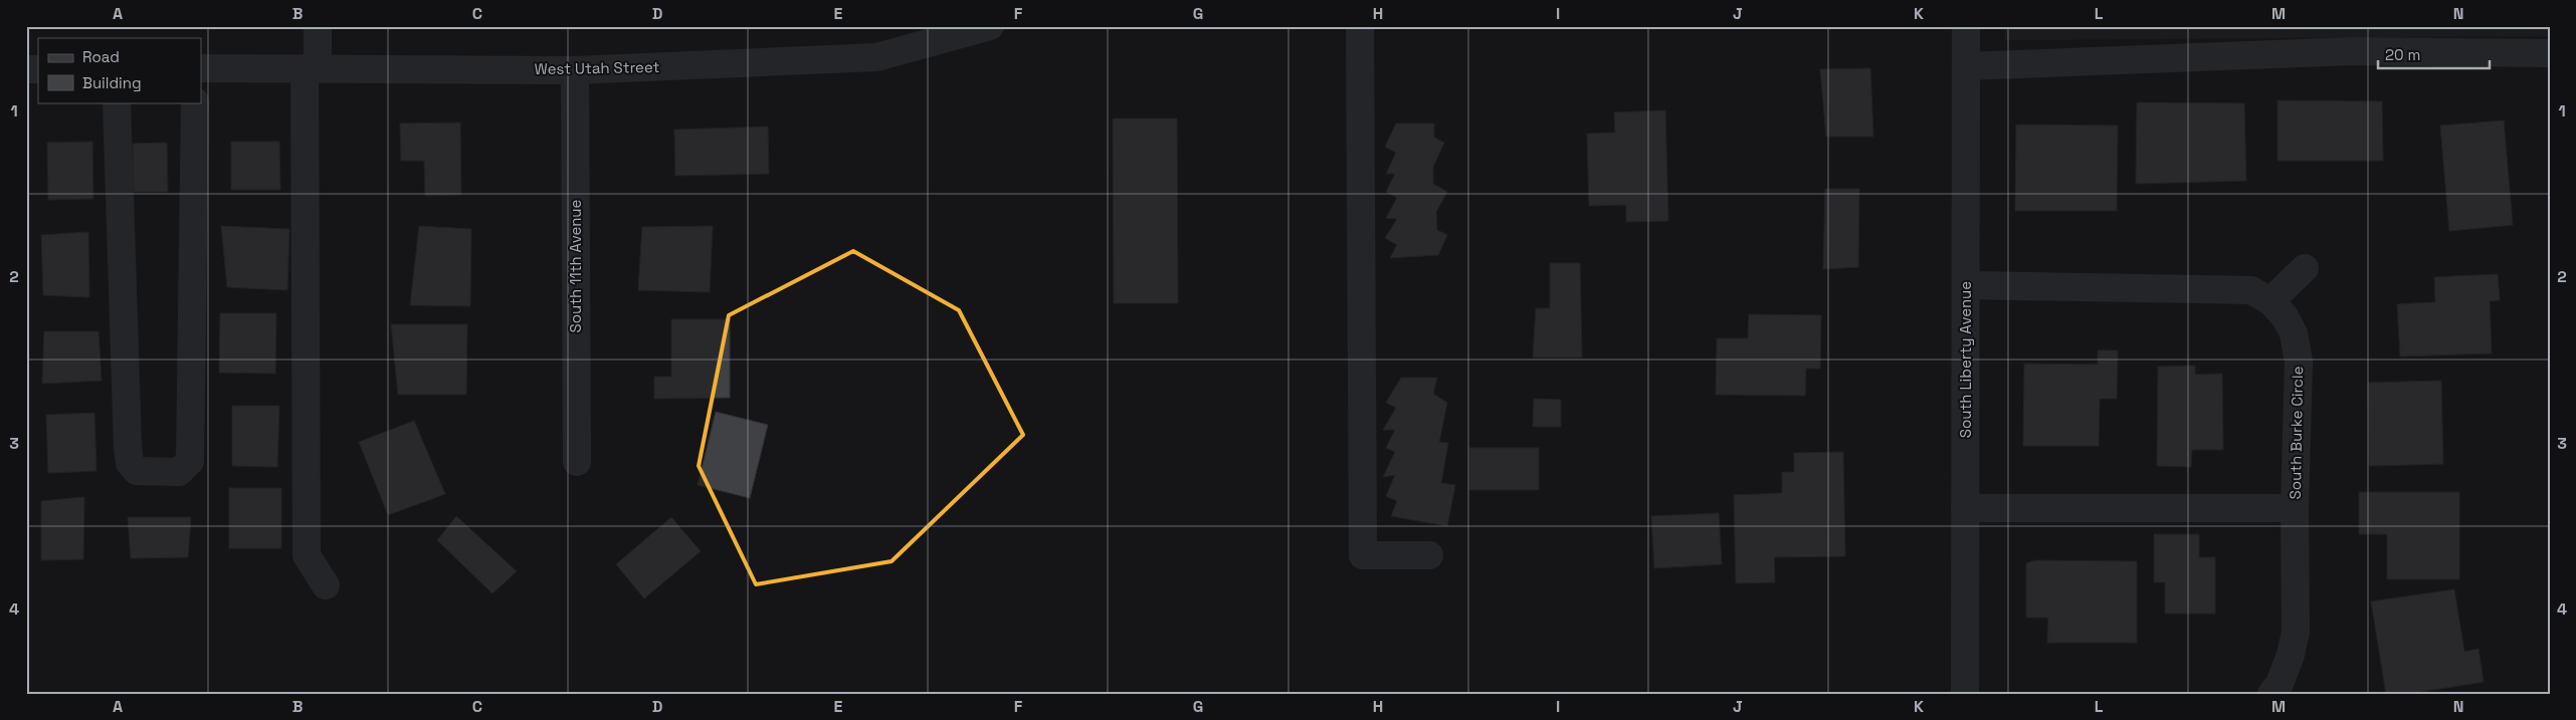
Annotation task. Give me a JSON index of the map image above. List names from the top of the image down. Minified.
{"streets":{"street":["West Utah Street","South 11th Avenue","South Liberty Avenue","South Burke Circle"]},"crossings":[["West Utah Street","South 11th Avenue"],["South Liberty Avenue","South Burke Circle"]],"legend":["Road","Building"],"scale_bar":"20 m","grid":{"columns":["A","B","C","D","E","F","G","H","I","J","K","L","M","N"],"rows":["1","2","3","4"]}}
